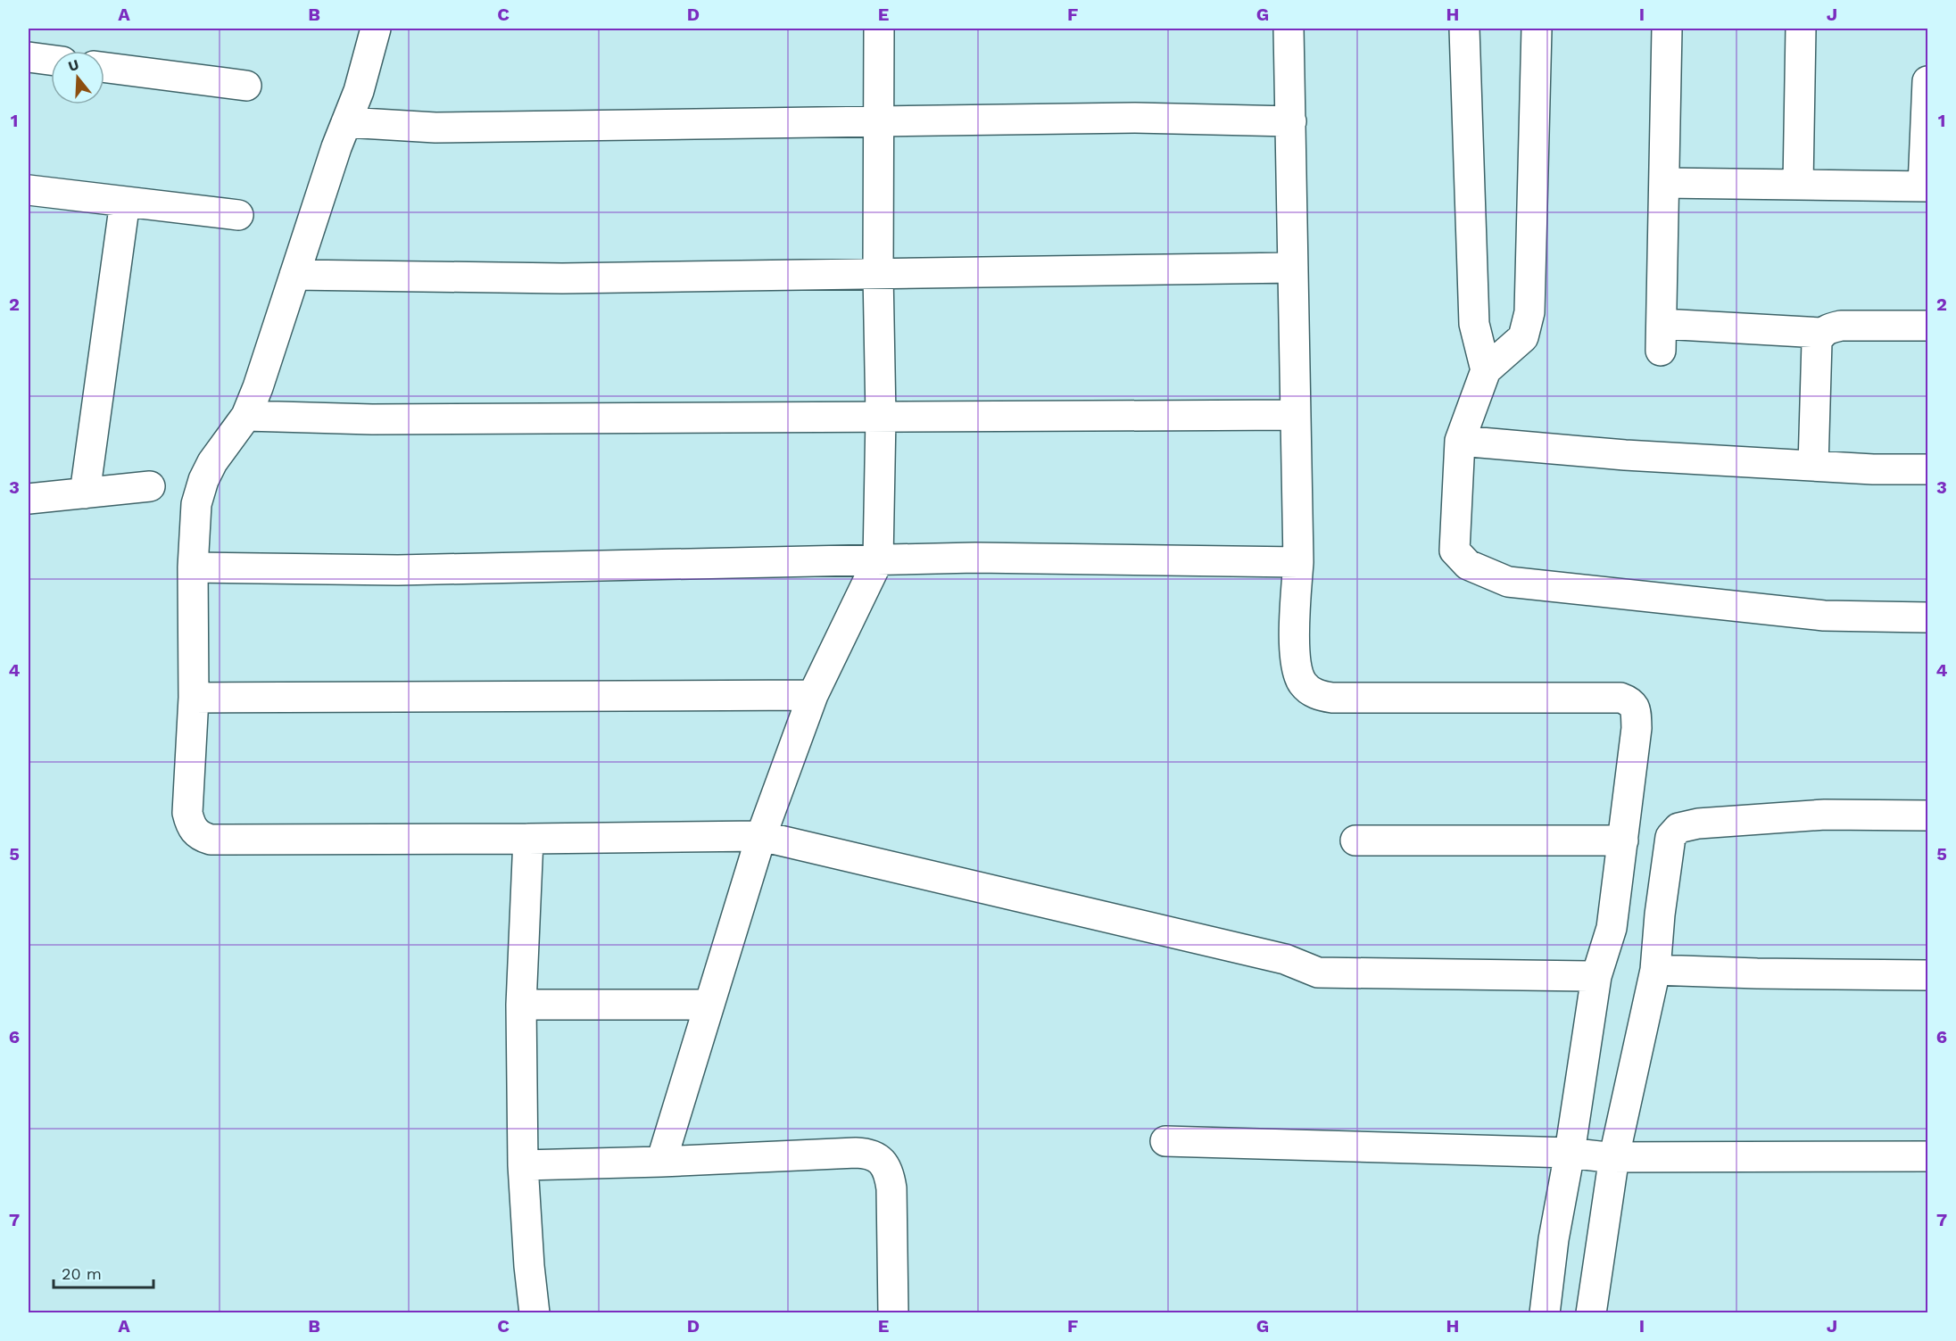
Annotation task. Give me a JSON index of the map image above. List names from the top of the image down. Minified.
{"scale_bar":"20 m","north":"top","grid":{"columns":["A","B","C","D","E","F","G","H","I","J"],"rows":["1","2","3","4","5","6","7"]}}
